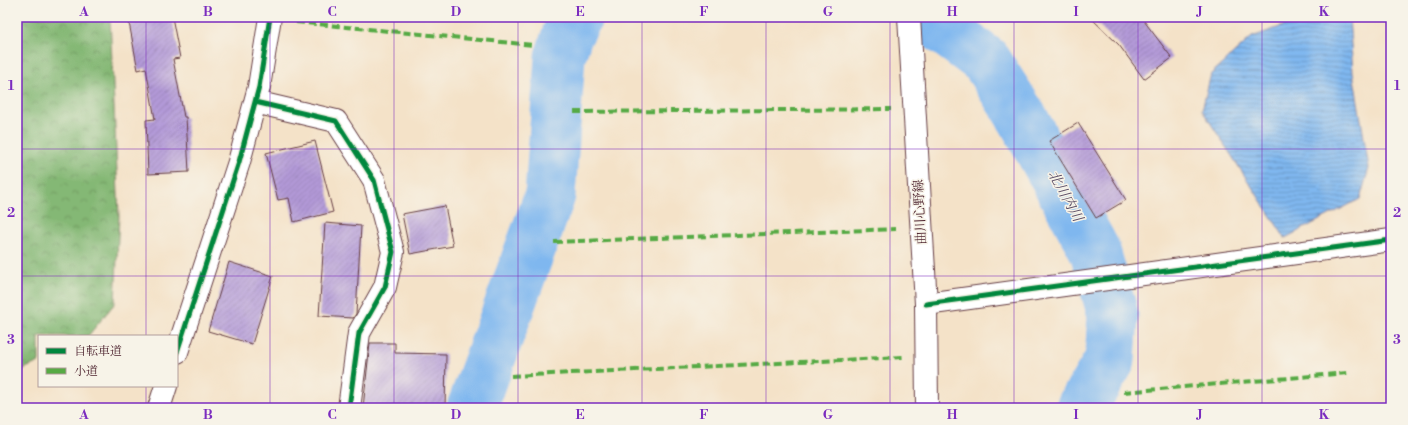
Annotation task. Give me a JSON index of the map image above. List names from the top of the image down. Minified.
{"streets":{"street":["曲川心野線"]},"water":["北川内川"],"legend":["自転車道","小道"],"grid":{"columns":["A","B","C","D","E","F","G","H","I","J","K"],"rows":["1","2","3"]}}
